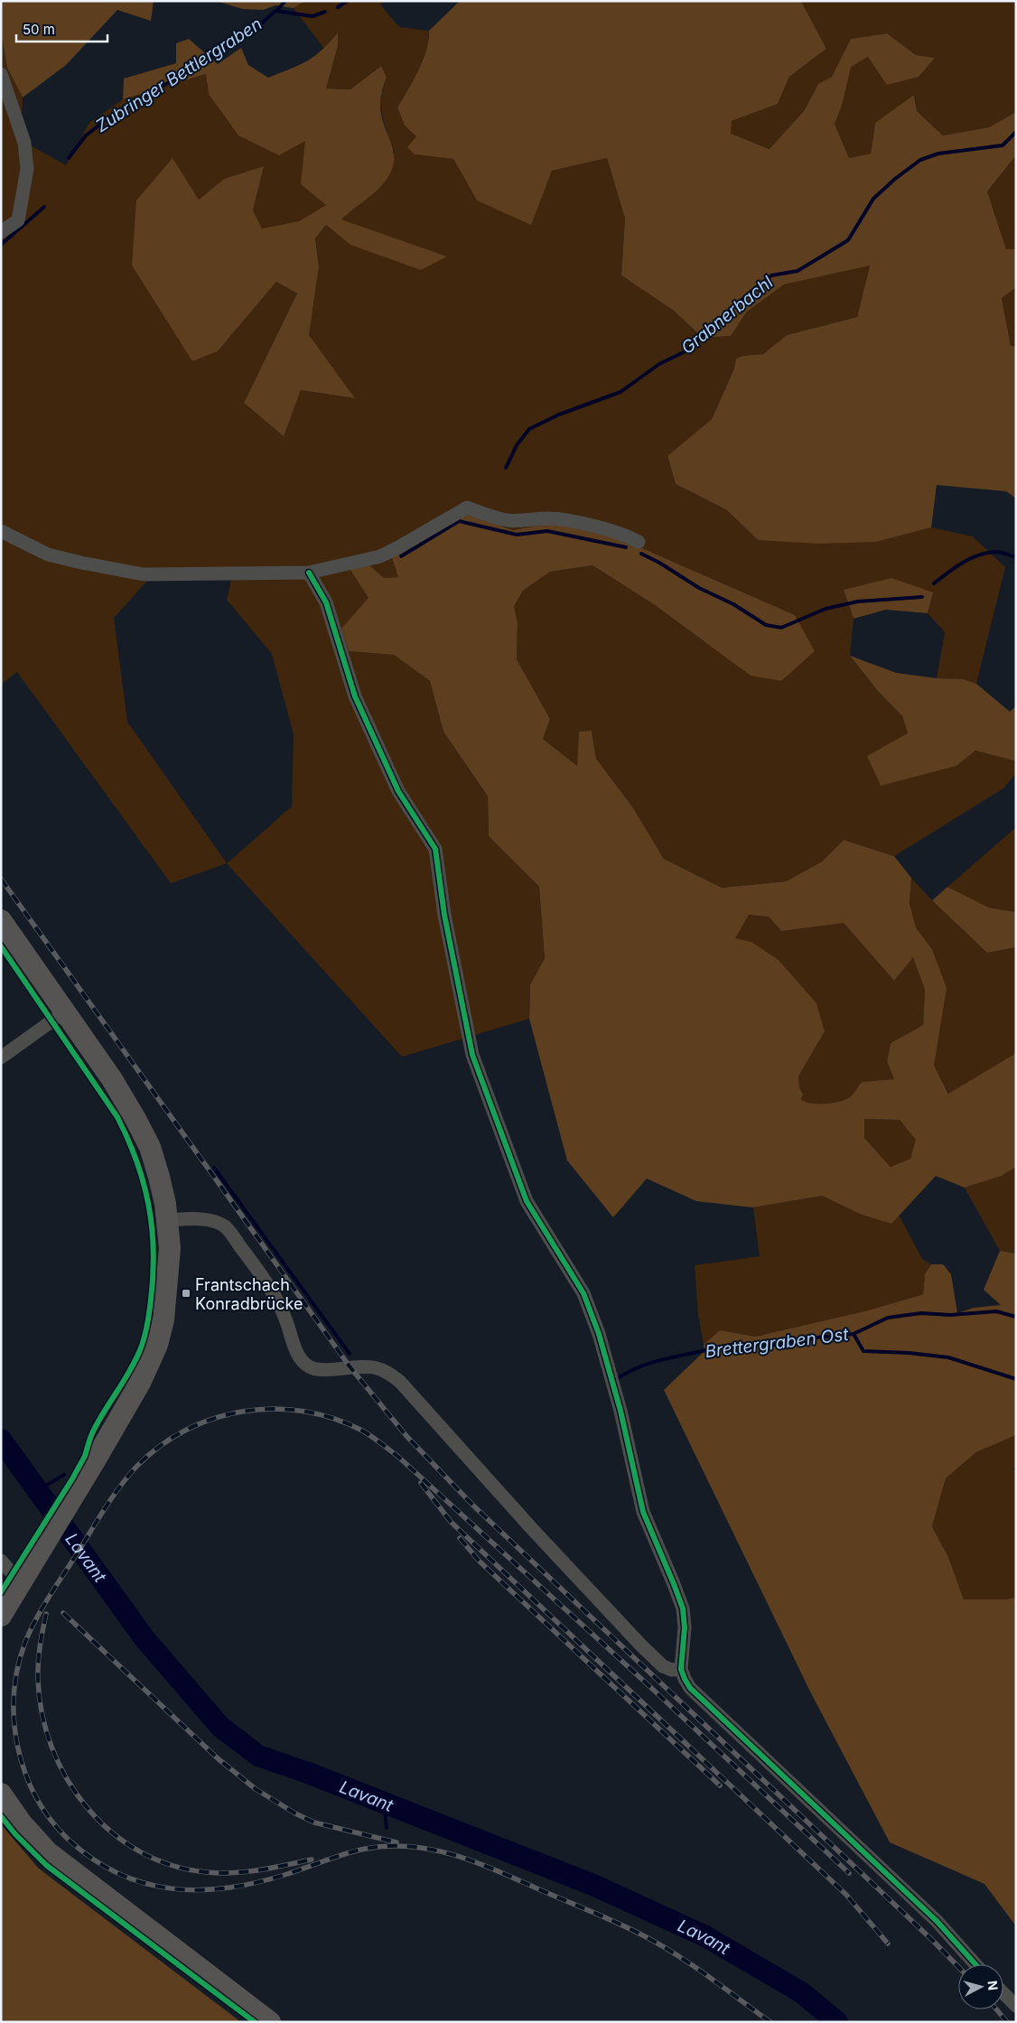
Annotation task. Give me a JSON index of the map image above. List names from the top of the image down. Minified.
{"water":["Zubringer Bettlergraben","Grabnerbachl","Brettergraben Ost","Lavant"],"places":{"transit":["Frantschach Konradbrücke"]},"scale_bar":"50 m","north":"right"}
